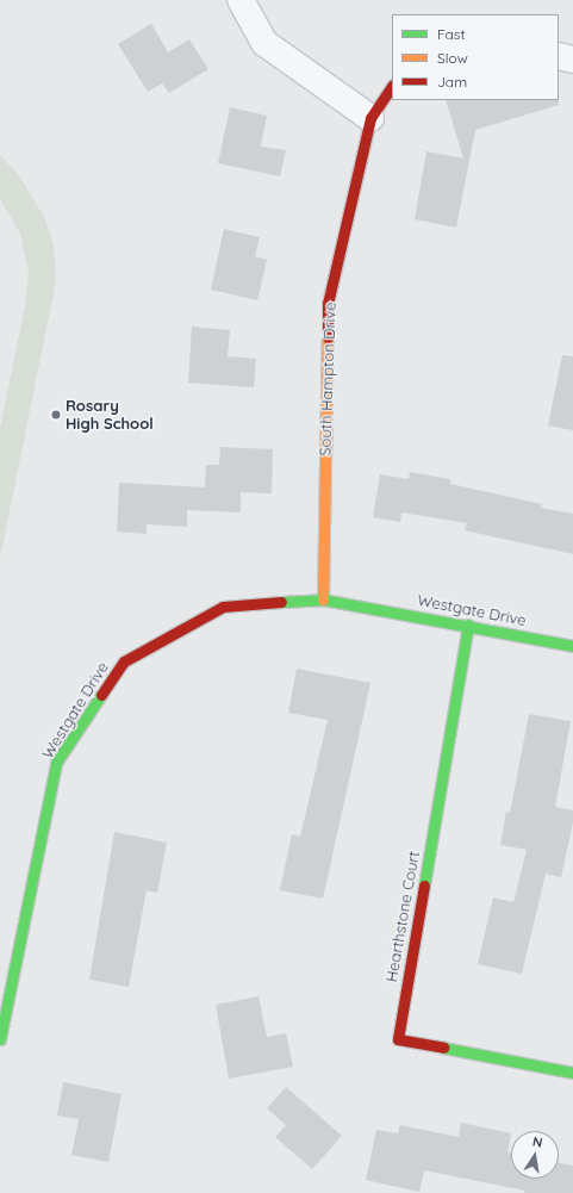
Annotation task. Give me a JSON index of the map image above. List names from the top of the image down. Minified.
{"streets":{"street":["South Hampton Drive","Westgate Drive","Hearthstone Court"]},"crossings":[["South Hampton Drive","Westgate Drive"],["Westgate Drive","Hearthstone Court"]],"places":["Rosary High School"],"legend":["Fast","Slow","Jam"],"north":"top"}
